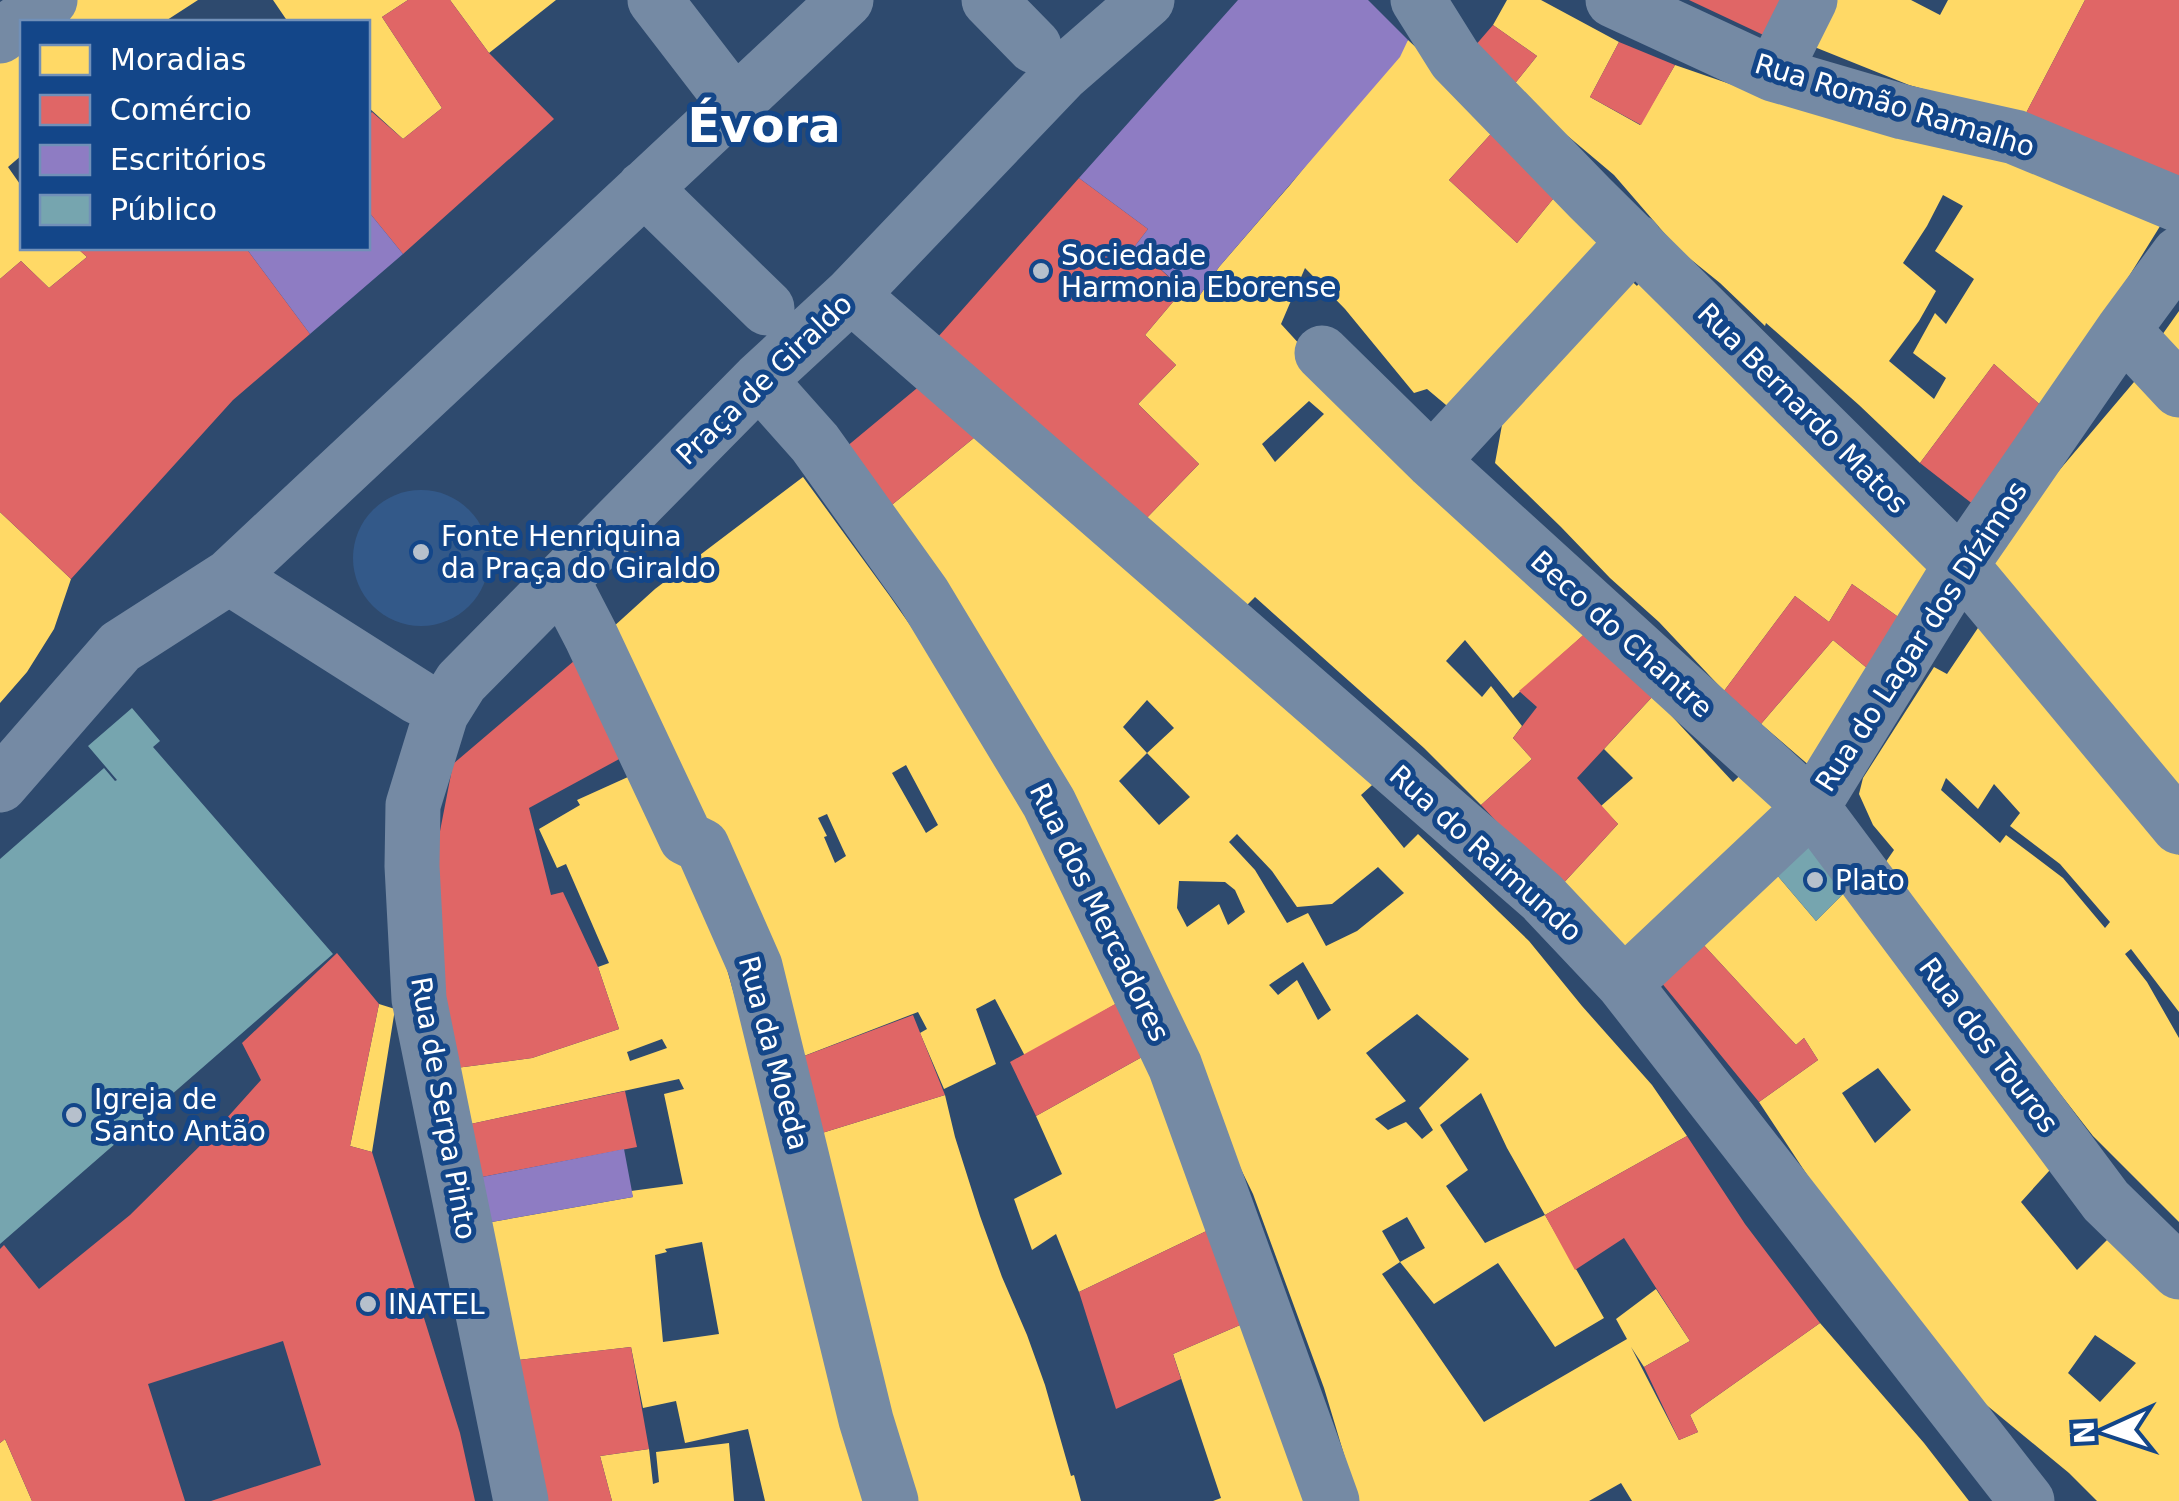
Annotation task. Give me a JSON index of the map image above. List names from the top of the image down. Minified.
{"streets":{"street":["Rua Romão Ramalho","Praça de Giraldo","Rua Bernardo Matos","Beco do Chantre","Rua do Lagar dos Dízimos","Rua do Raimundo","Rua dos Mercadores","Rua dos Touros","Rua da Moeda","Rua de Serpa Pinto"]},"crossings":[["Praça de Giraldo","Rua do Raimundo"],["Praça de Giraldo","Rua dos Mercadores"],["Praça de Giraldo","Rua da Moeda"],["Praça de Giraldo","Rua de Serpa Pinto"],["Rua Bernardo Matos","Rua do Lagar dos Dízimos"],["Beco do Chantre","Rua do Lagar dos Dízimos"],["Beco do Chantre","Rua dos Touros"],["Rua do Lagar dos Dízimos","Rua do Raimundo"],["Rua do Lagar dos Dízimos","Rua dos Touros"]],"districts":["Évora"],"places":["Sociedade Harmonia Eborense","Fonte Henriquina da Praça do Giraldo","Plato","Igreja de Santo Antão","INATEL"],"legend":["Moradias","Comércio","Escritórios","Público"],"north":"left"}
